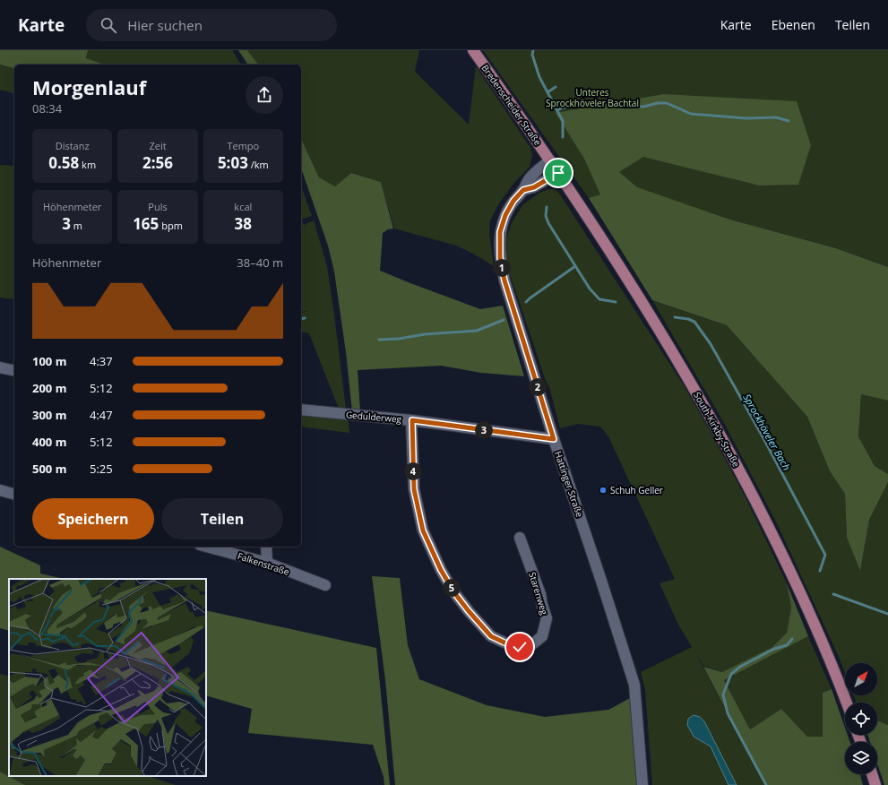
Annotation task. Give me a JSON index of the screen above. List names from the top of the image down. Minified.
{"streets":{"main road":["Bredenscheider Straße","South-Kirkby-Straße"],"street":["Gedulderweg","Hattinger Straße","Falkenstraße","Starenweg"]},"crossings":[["Bredenscheider Straße","South-Kirkby-Straße"],["Bredenscheider Straße","Hattinger Straße"],["Gedulderweg","Hattinger Straße"],["Gedulderweg","Starenweg"],["South-Kirkby-Straße","Hattinger Straße"]],"water":["Sprockhöveler Bach"],"parks":["Unteres Sprockhöveler Bachtal"],"places":["Schuh Geller"],"north":"top right","page":{"header":"Karte","search":"Hier suchen","nav":["Karte","Ebenen","Teilen"],"heading":["Morgenlauf","08:34"],"stats":[["Distanz","0.58 km"],["Zeit","2:56"],["Tempo","5:03 /km"],["Höhenmeter","3 m"],["Puls","165 bpm"],["kcal","38"]],"chart":["Höhenmeter","38–40 m"],"pins":["1","2","3","4","5"],"list":[{"name":"100 m","note":"4:37"},{"name":"200 m","note":"5:12"},{"name":"300 m","note":"4:47"},{"name":"400 m","note":"5:12"},{"name":"500 m","note":"5:25"}],"buttons":["Speichern","Teilen"]}}
